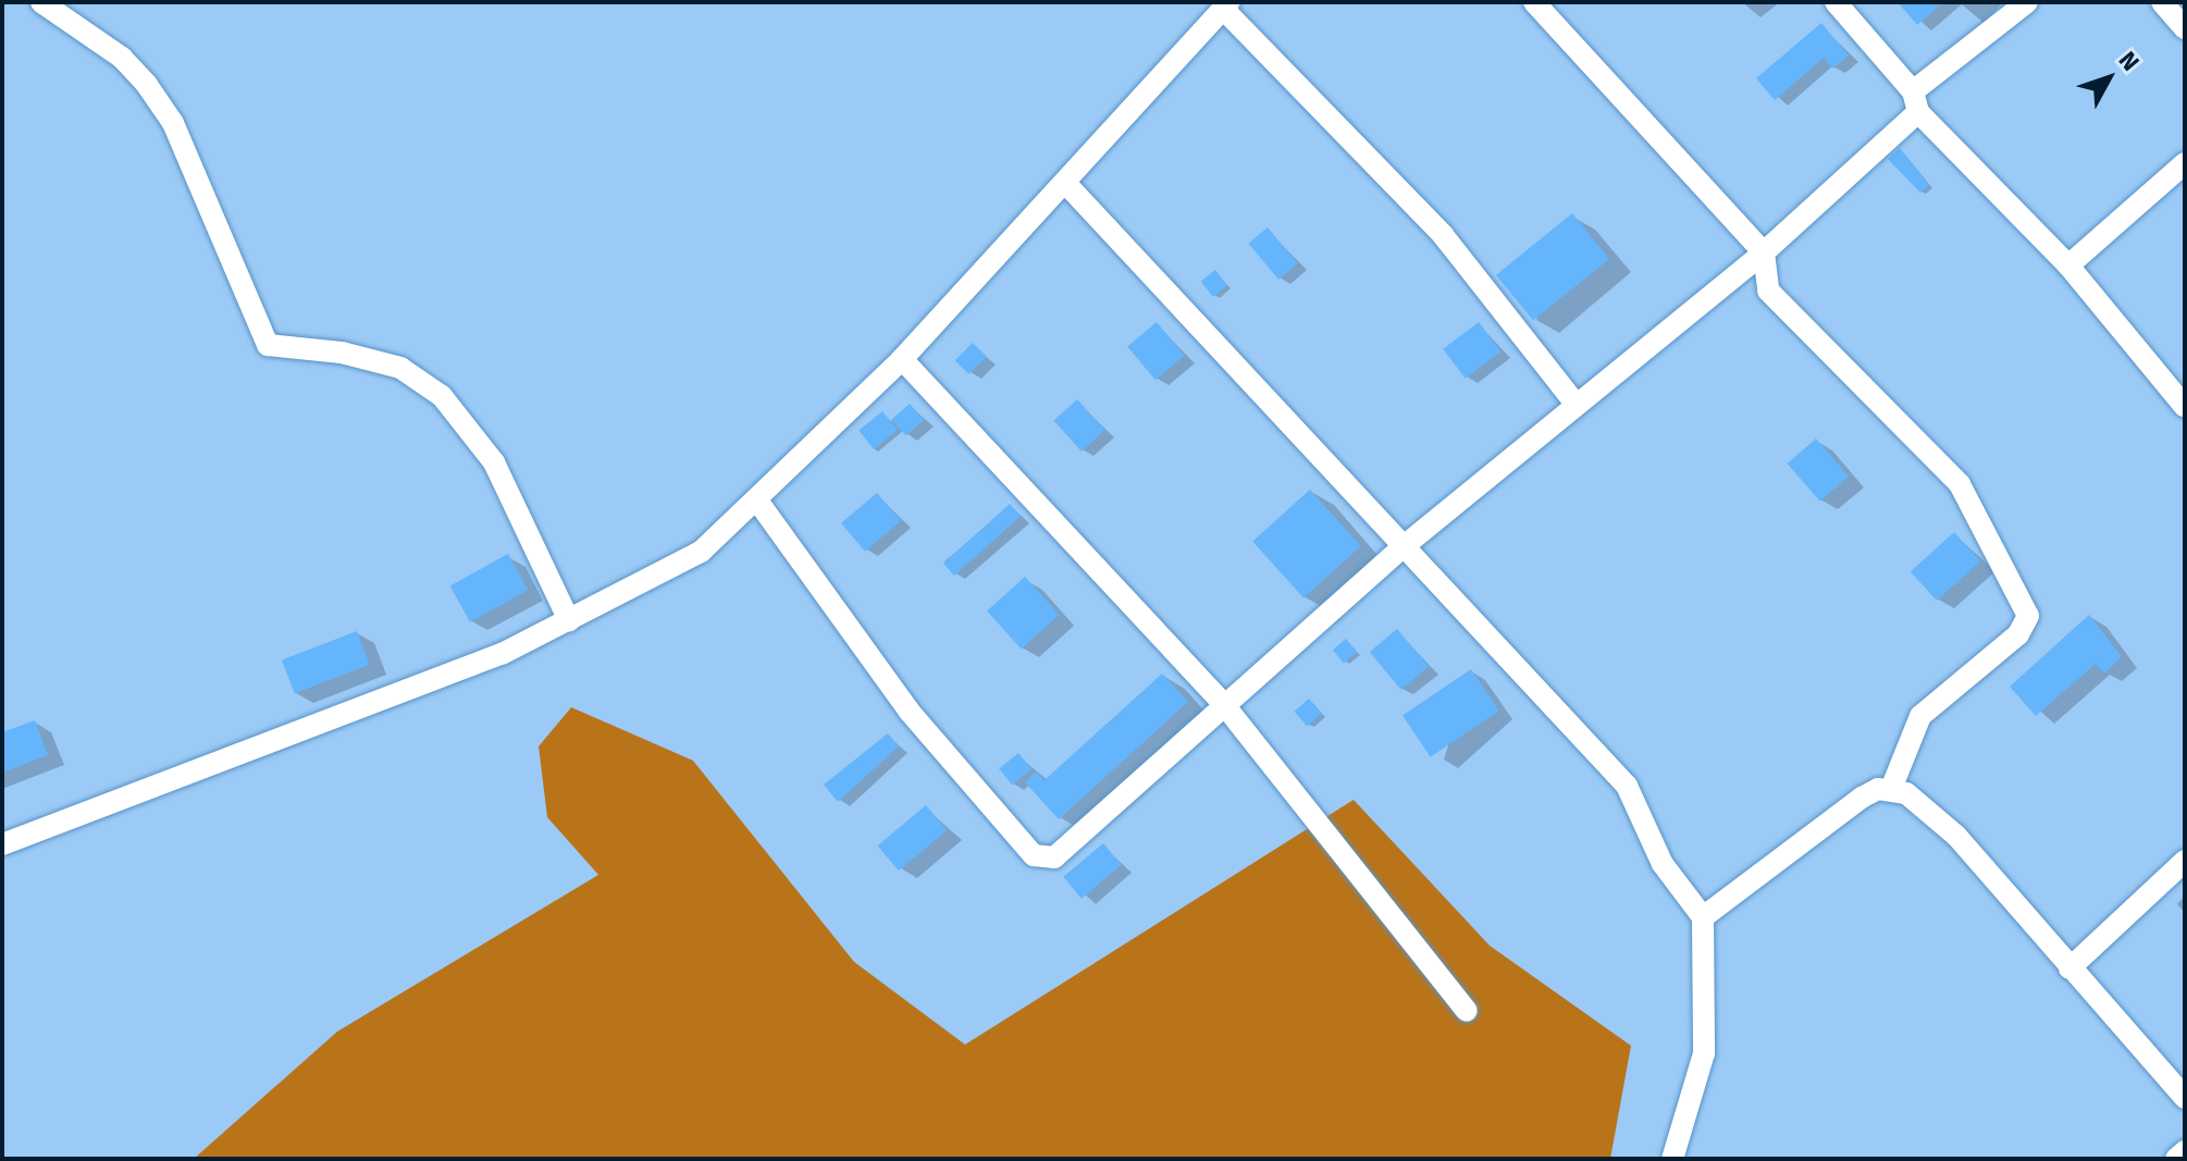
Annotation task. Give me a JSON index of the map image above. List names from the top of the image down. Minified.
{"north":"top right"}
